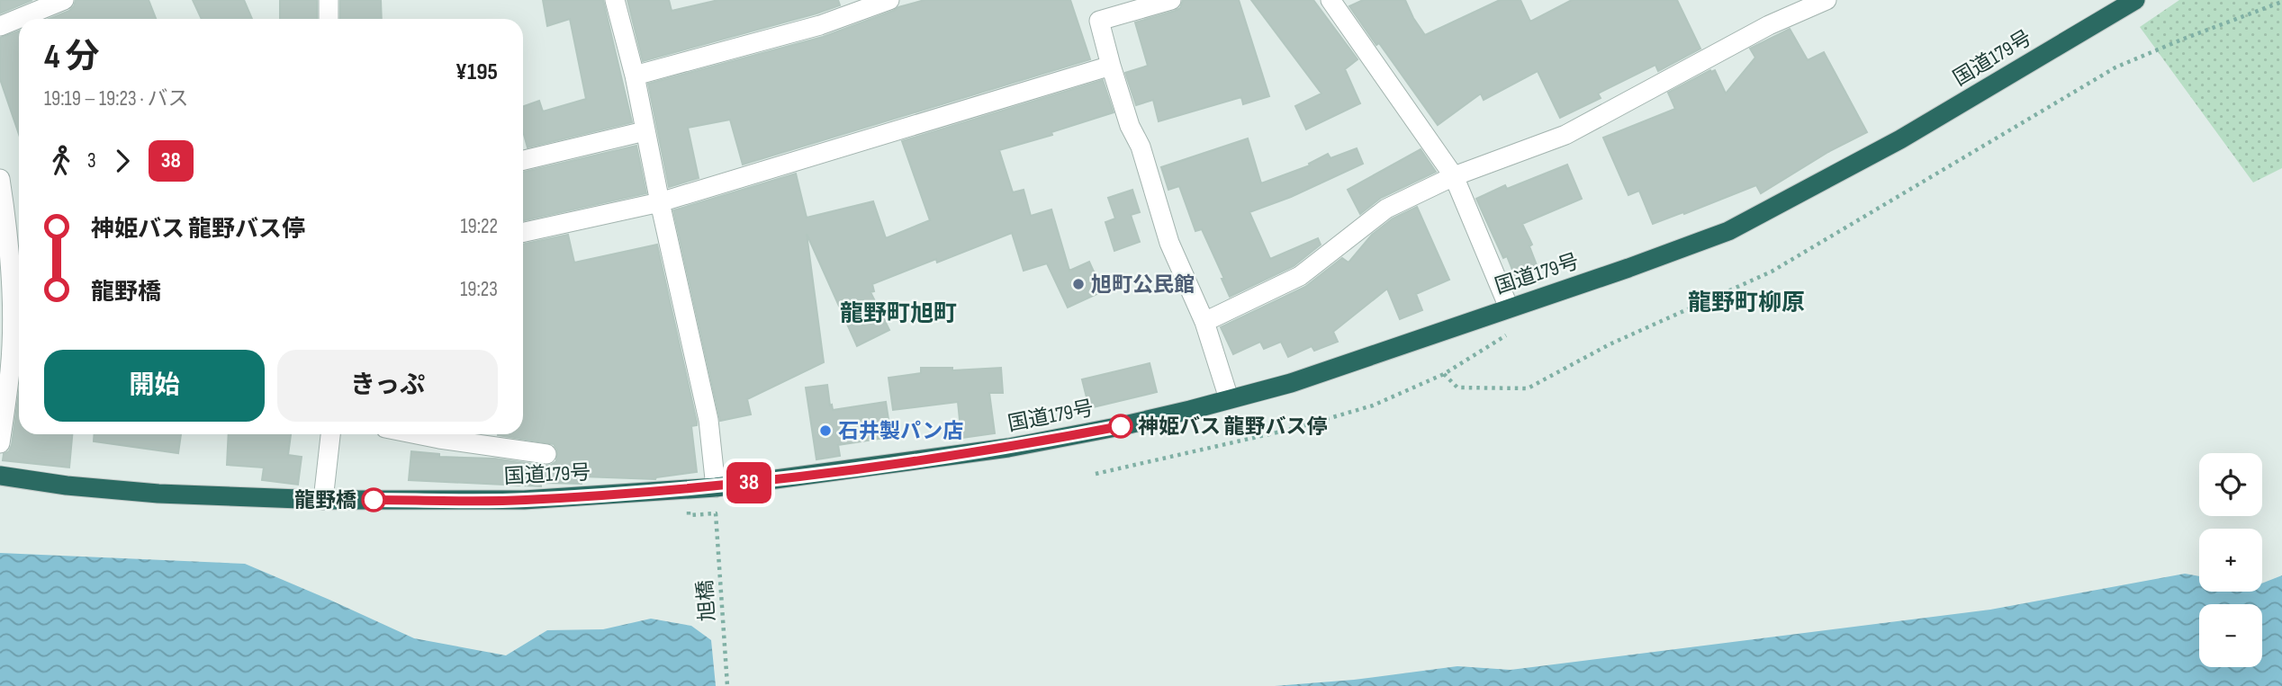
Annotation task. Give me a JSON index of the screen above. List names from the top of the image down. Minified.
{"streets":{"highway":["国道179号"],"path":["旭橋"]},"districts":["龍野町柳原","龍野町旭町"],"places":["旭町公民館","神姫バス 龍野バス停","石井製パン店","龍野橋"],"lines":["bus line 38"],"page":{"on_map":"38","heading":["4 分","19:19 – 19:23 · バス","¥195"],"legs":["3","38"],"list":[{"name":"神姫バス 龍野バス停","value":"19:22"},{"name":"龍野橋","value":"19:23"}],"buttons":["開始","きっぷ"],"map_buttons":["+","−"]}}
